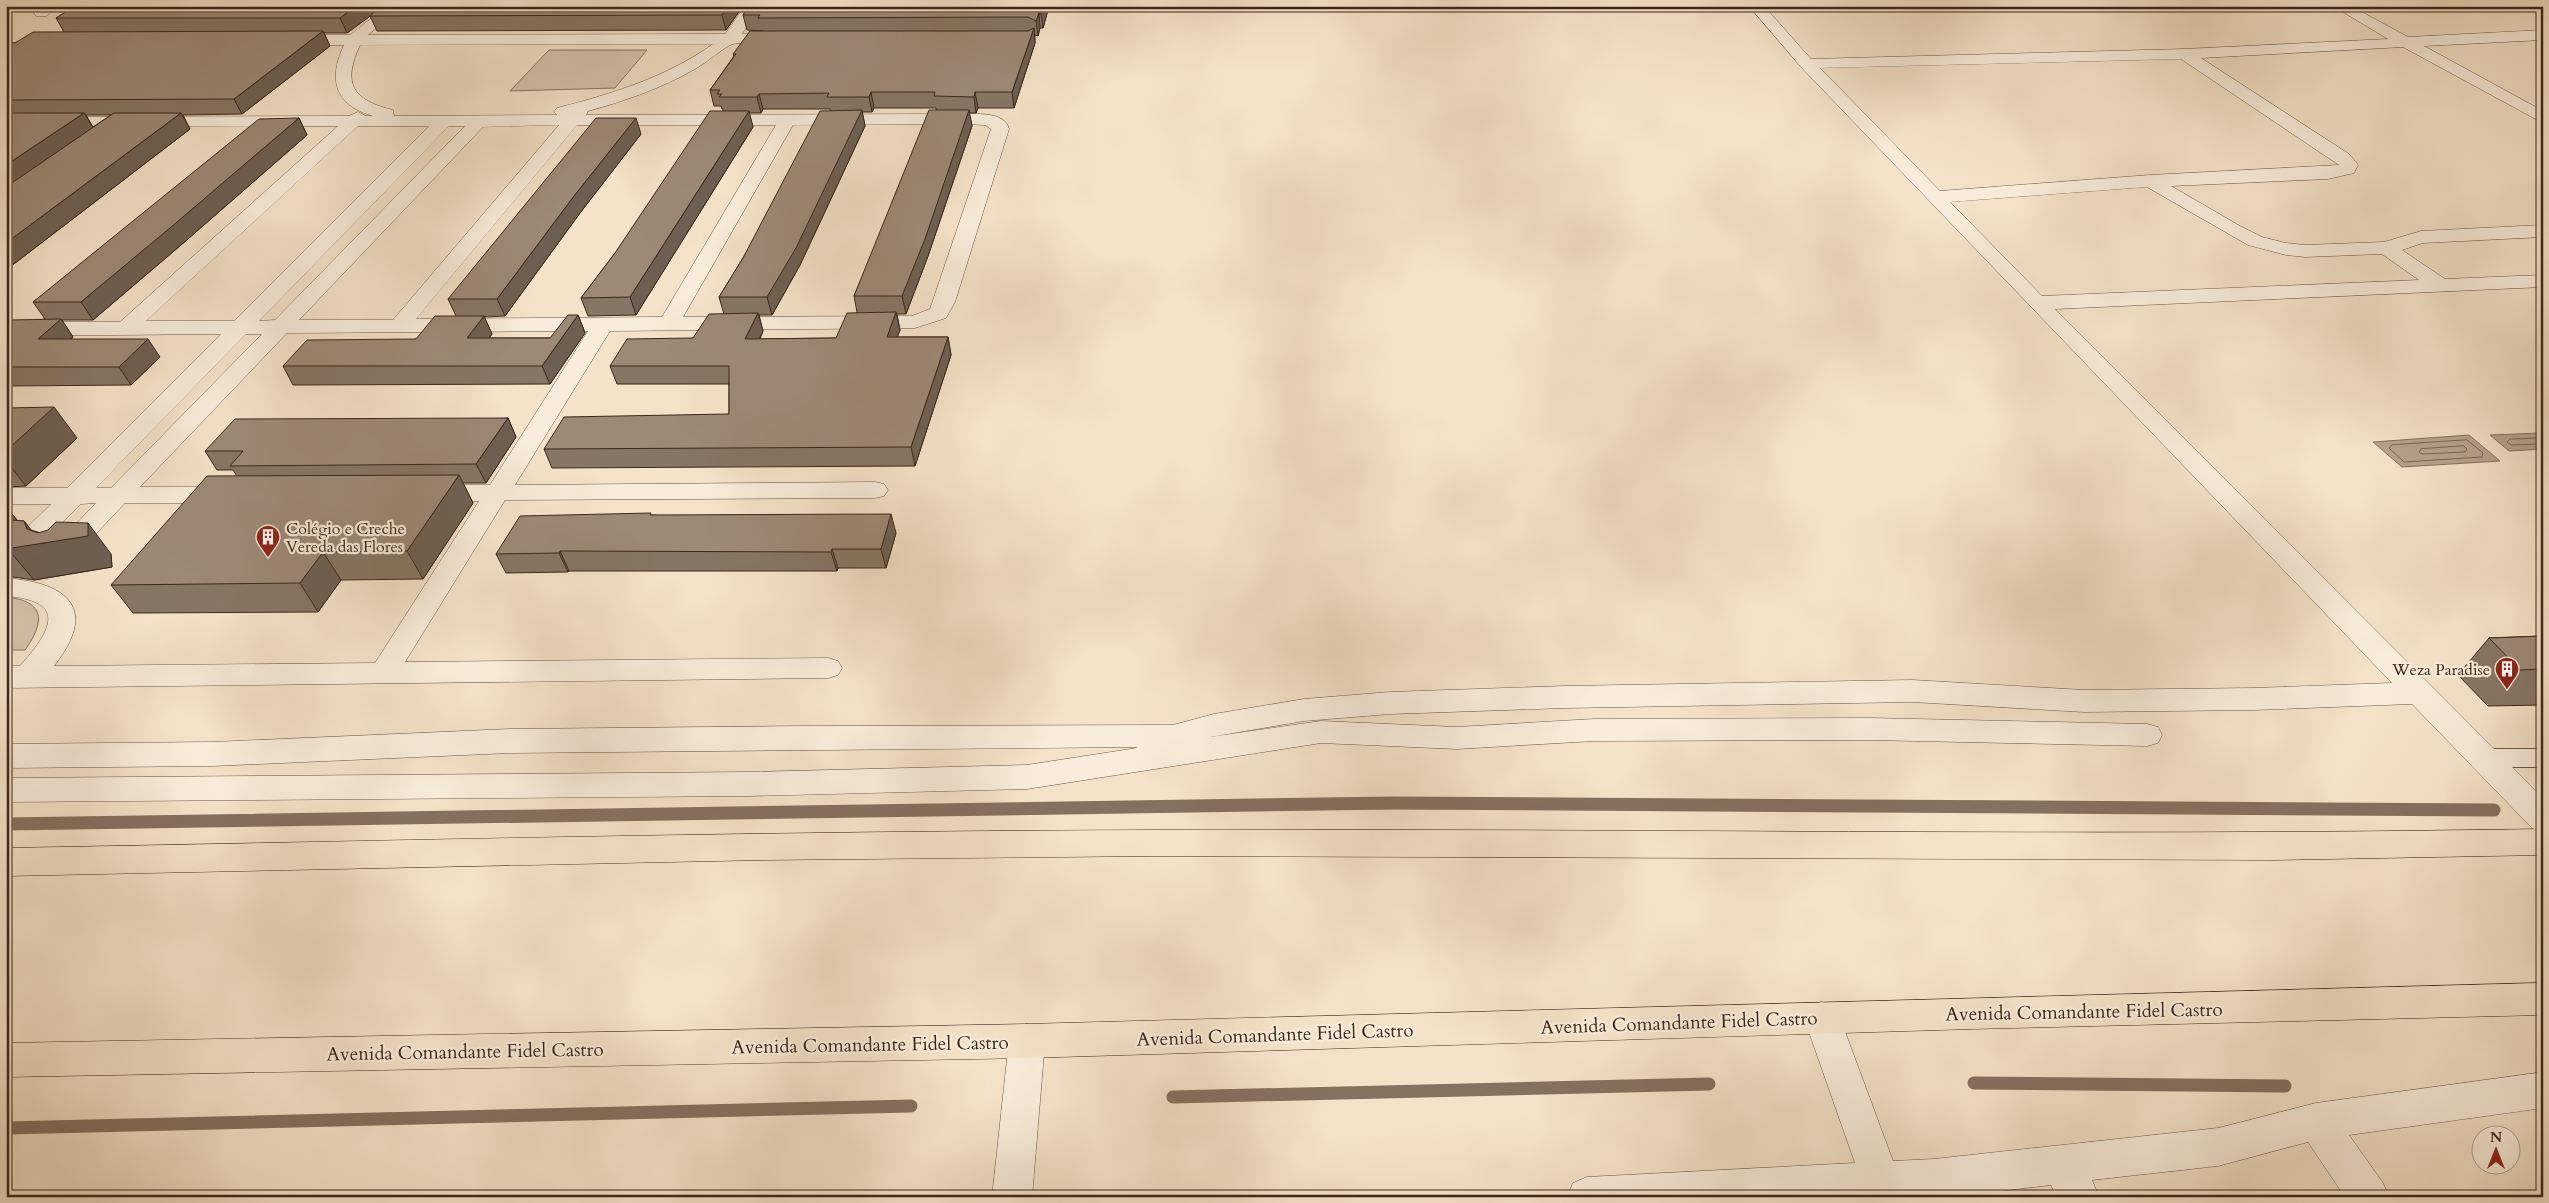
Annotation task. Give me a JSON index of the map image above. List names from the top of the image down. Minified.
{"streets":{"highway":["Avenida Comandante Fidel Castro"]},"places":{"building":["Colégio e Creche Vereda das Flores","Weza Paradise"]},"north":"top"}
